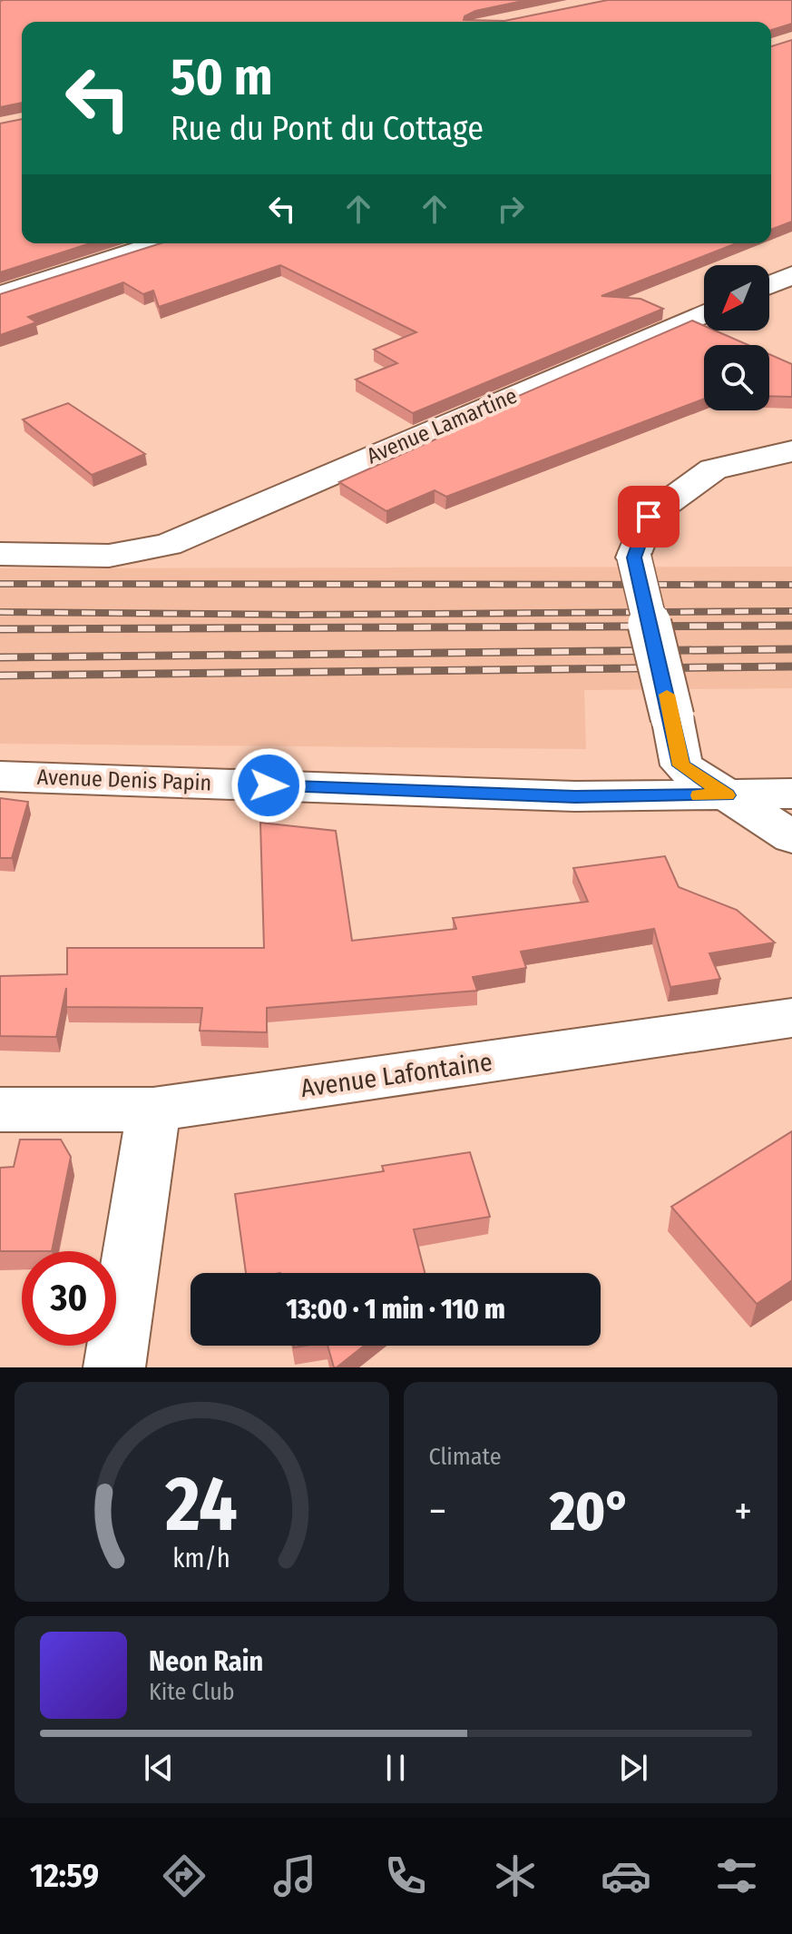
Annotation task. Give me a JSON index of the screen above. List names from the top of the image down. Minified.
{"streets":{"street":["Avenue Lamartine","Avenue Denis Papin","Avenue Lafontaine"]},"north":"bottom left","page":{"turn":["50 m","Rue du Pont du Cottage"],"limit":"30","trip":"13:00 · 1 min · 110 m","tile":"Climate","heat":["−","20°","+"],"song":["Neon Rain","Kite Club"],"tabs":"12:59","gauge":["24","km/h"]}}
